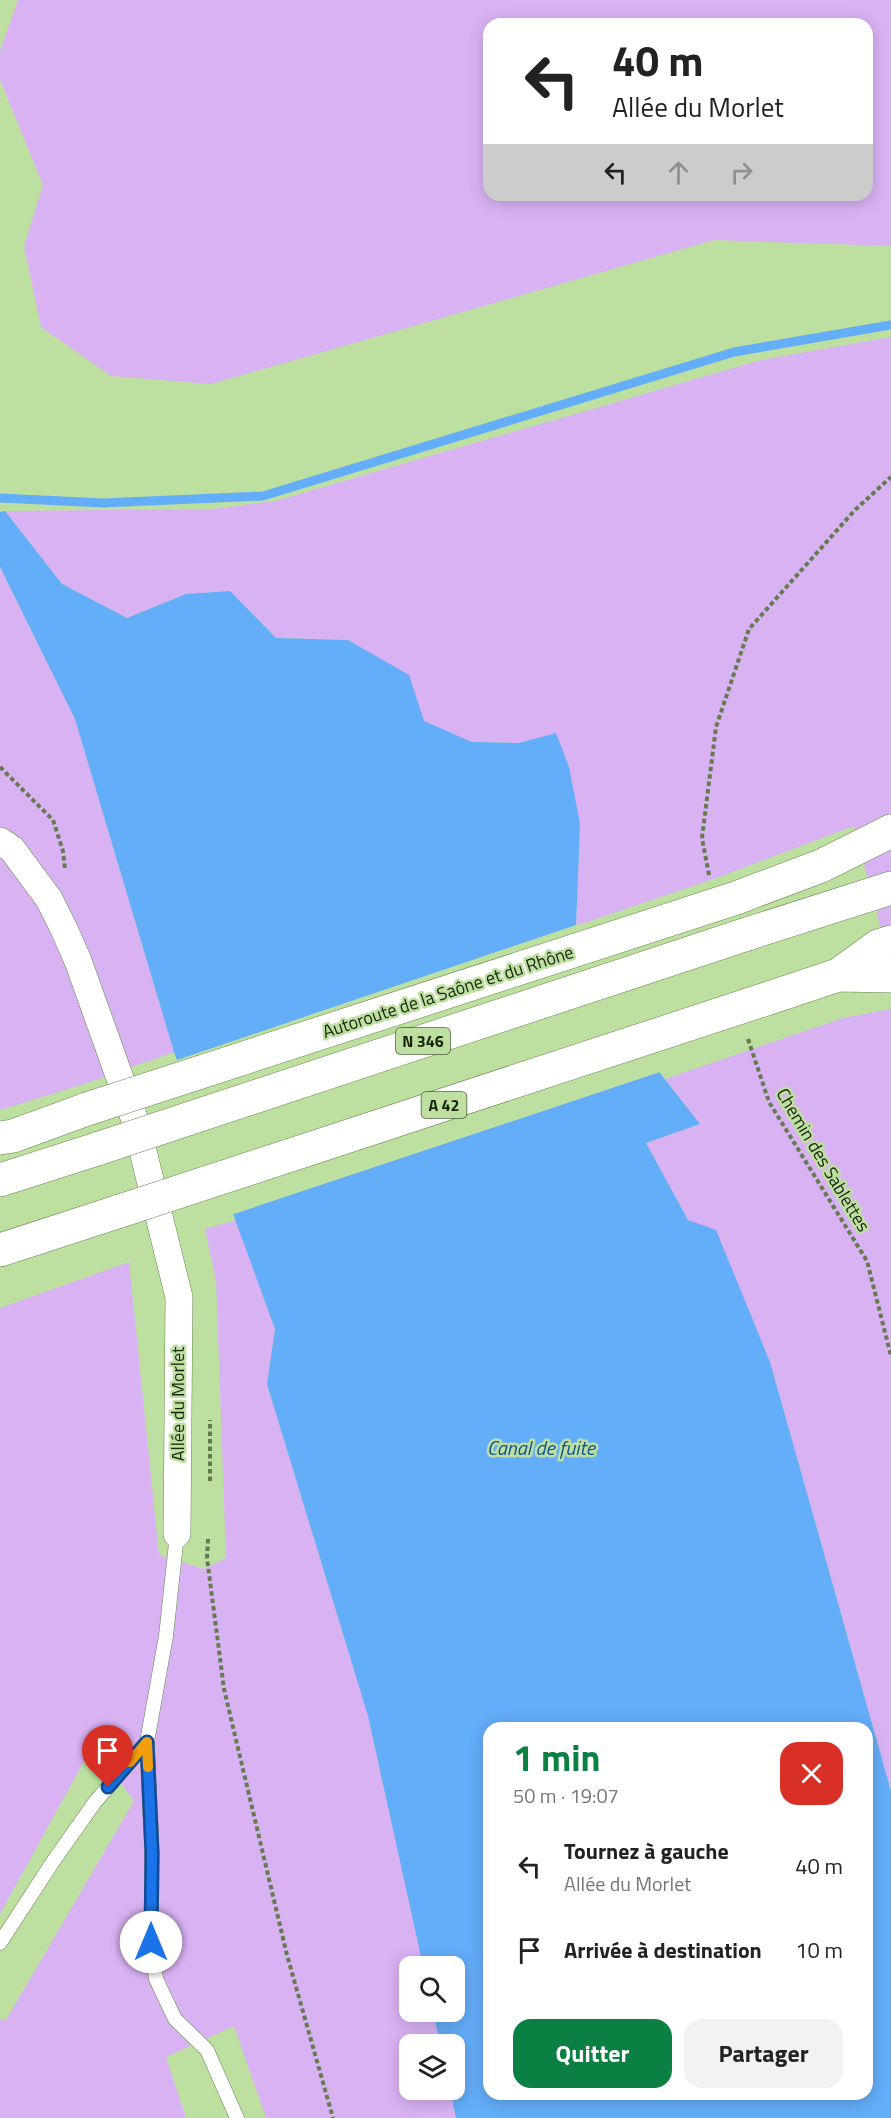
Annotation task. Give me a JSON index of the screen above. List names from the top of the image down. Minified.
{"streets":{"highway":["Autoroute de la Saône et du Rhône","N 346","A 42"],"street":["Allée du Morlet"],"path":["Chemin des Sablettes"]},"water":["Canal de fuite"],"page":{"turn":["40 m","Allée du Morlet"],"heading":["1 min","50 m · 19:07"],"list":[{"name":"Tournez à gauche","note":"Allée du Morlet","value":"40 m"},{"name":"Arrivée à destination","value":"10 m"}],"buttons":["Quitter","Partager"]}}
